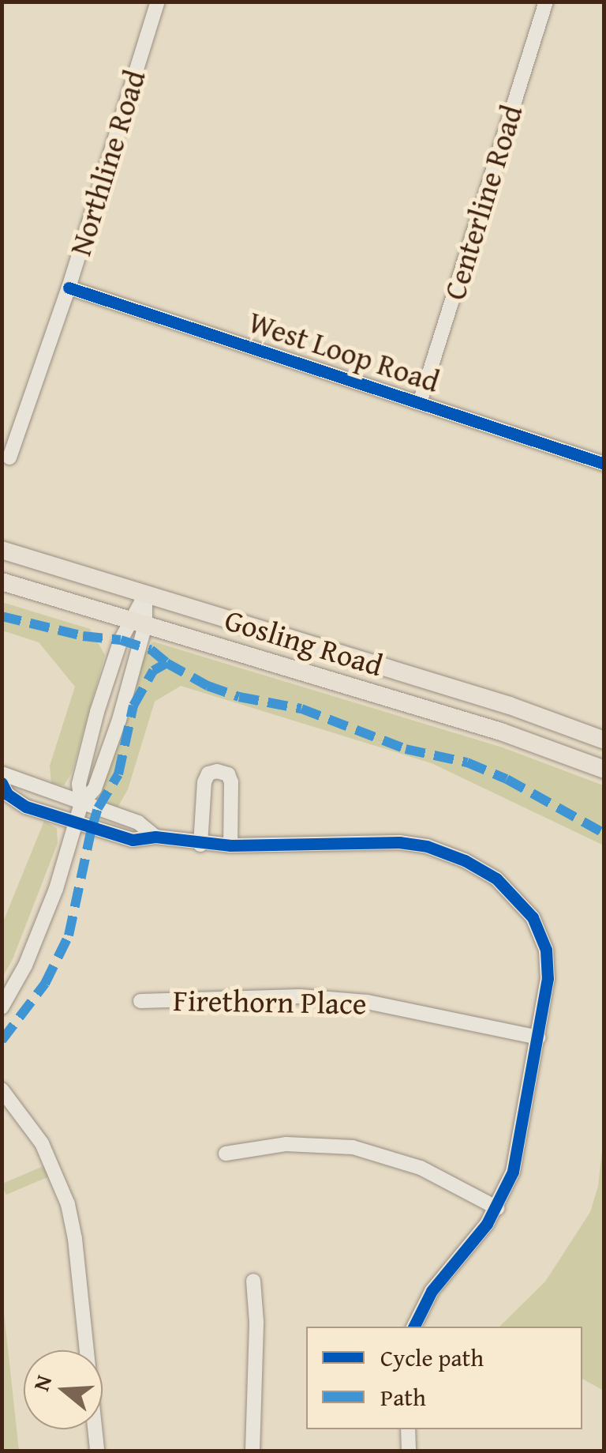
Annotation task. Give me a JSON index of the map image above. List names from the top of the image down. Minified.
{"streets":{"main road":["Gosling Road"],"street":["Northline Road","Centerline Road","West Loop Road","Firethorn Place"]},"crossings":[["Northline Road","West Loop Road"],["Centerline Road","West Loop Road"]],"legend":["Cycle path","Path"],"north":"left"}
